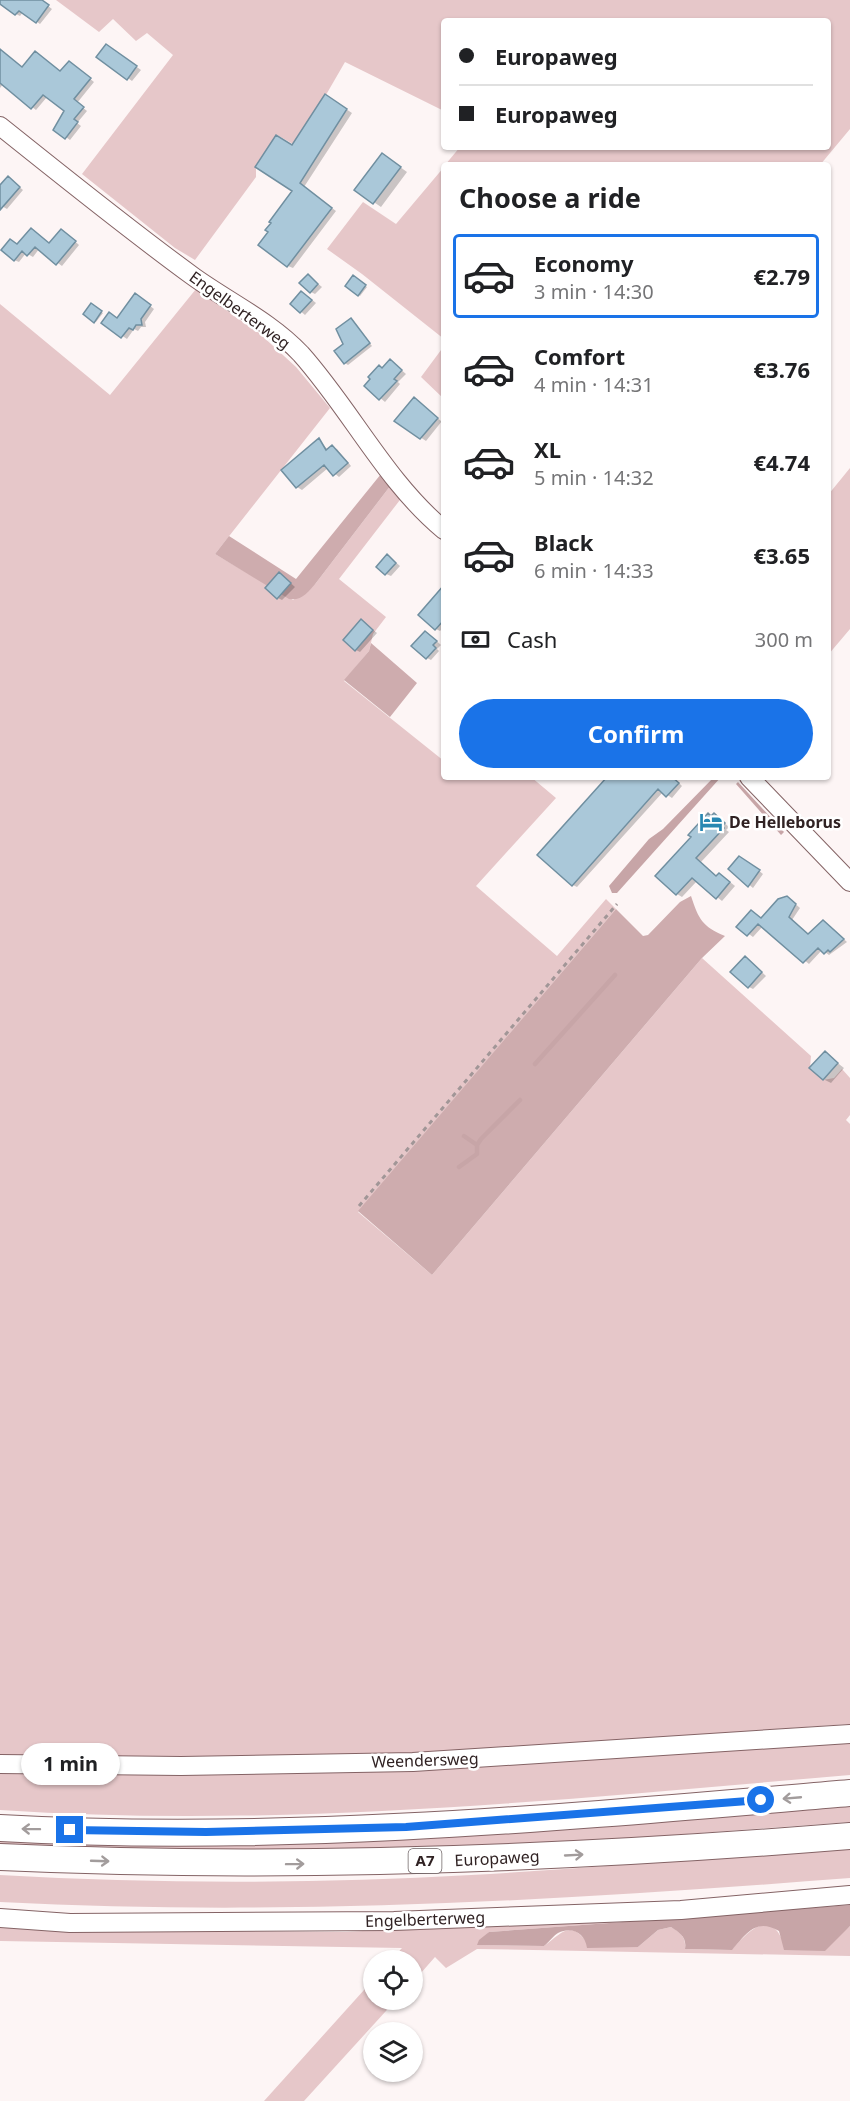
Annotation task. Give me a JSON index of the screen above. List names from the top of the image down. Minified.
{"streets":{"highway":["Europaweg","A7"],"street":["Engelberterweg","Weendersweg"]},"places":{"hotel":["De Helleborus"]},"page":{"banner":["Europaweg","Europaweg"],"heading":"Choose a ride","list":[{"name":"Economy","note":"3 min · 14:30","value":"€2.79"},{"name":"Comfort","note":"4 min · 14:31","value":"€3.76"},{"name":"XL","note":"5 min · 14:32","value":"€4.74"},{"name":"Black","note":"6 min · 14:33","value":"€3.65"}],"pay":["Cash","300 m"],"buttons":"Confirm","bubble":"1 min"}}
